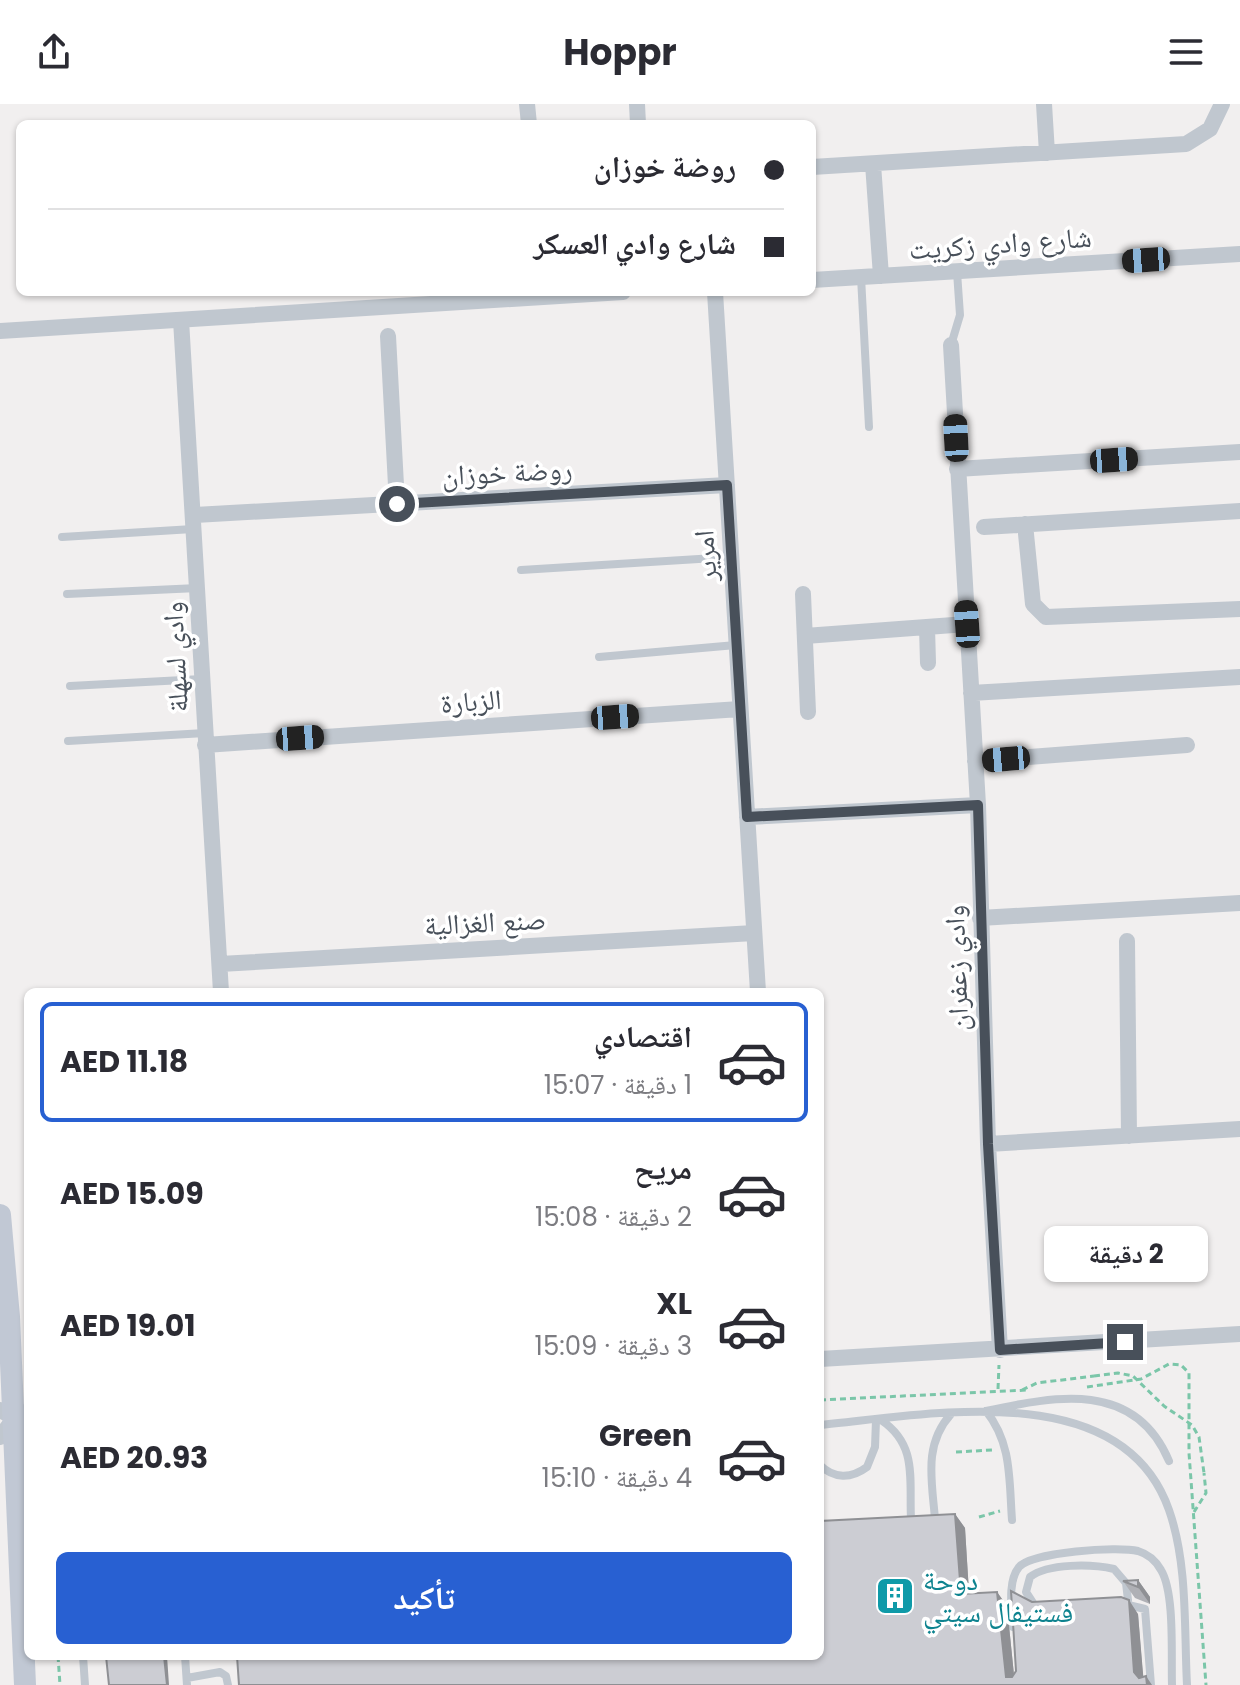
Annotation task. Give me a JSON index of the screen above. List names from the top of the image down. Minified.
{"streets":{"street":["شارع وادي زكريت","روضة خوزان","امرير","وادي لسهلة","الزبارة","صنع الغزالية","وادي زعفران"]},"crossings":[["روضة خوزان","امرير"],["روضة خوزان","وادي لسهلة"],["امرير","الزبارة"],["امرير","صنع الغزالية"],["وادي لسهلة","الزبارة"],["وادي لسهلة","صنع الغزالية"]],"places":{"building":["دوحة فستيفال سيتي"]},"page":{"header":"Hoppr","banner":["روضة خوزان","شارع وادي العسكر"],"list":[{"name":"اقتصادي","note":"1 دقيقة · 15:07","value":"AED 11.18"},{"name":"مريح","note":"2 دقيقة · 15:08","value":"AED 15.09"},{"name":"XL","note":"3 دقيقة · 15:09","value":"AED 19.01"},{"name":"Green","note":"4 دقيقة · 15:10","value":"AED 20.93"}],"bubble":"2 دقيقة","buttons":"تأكيد"}}
